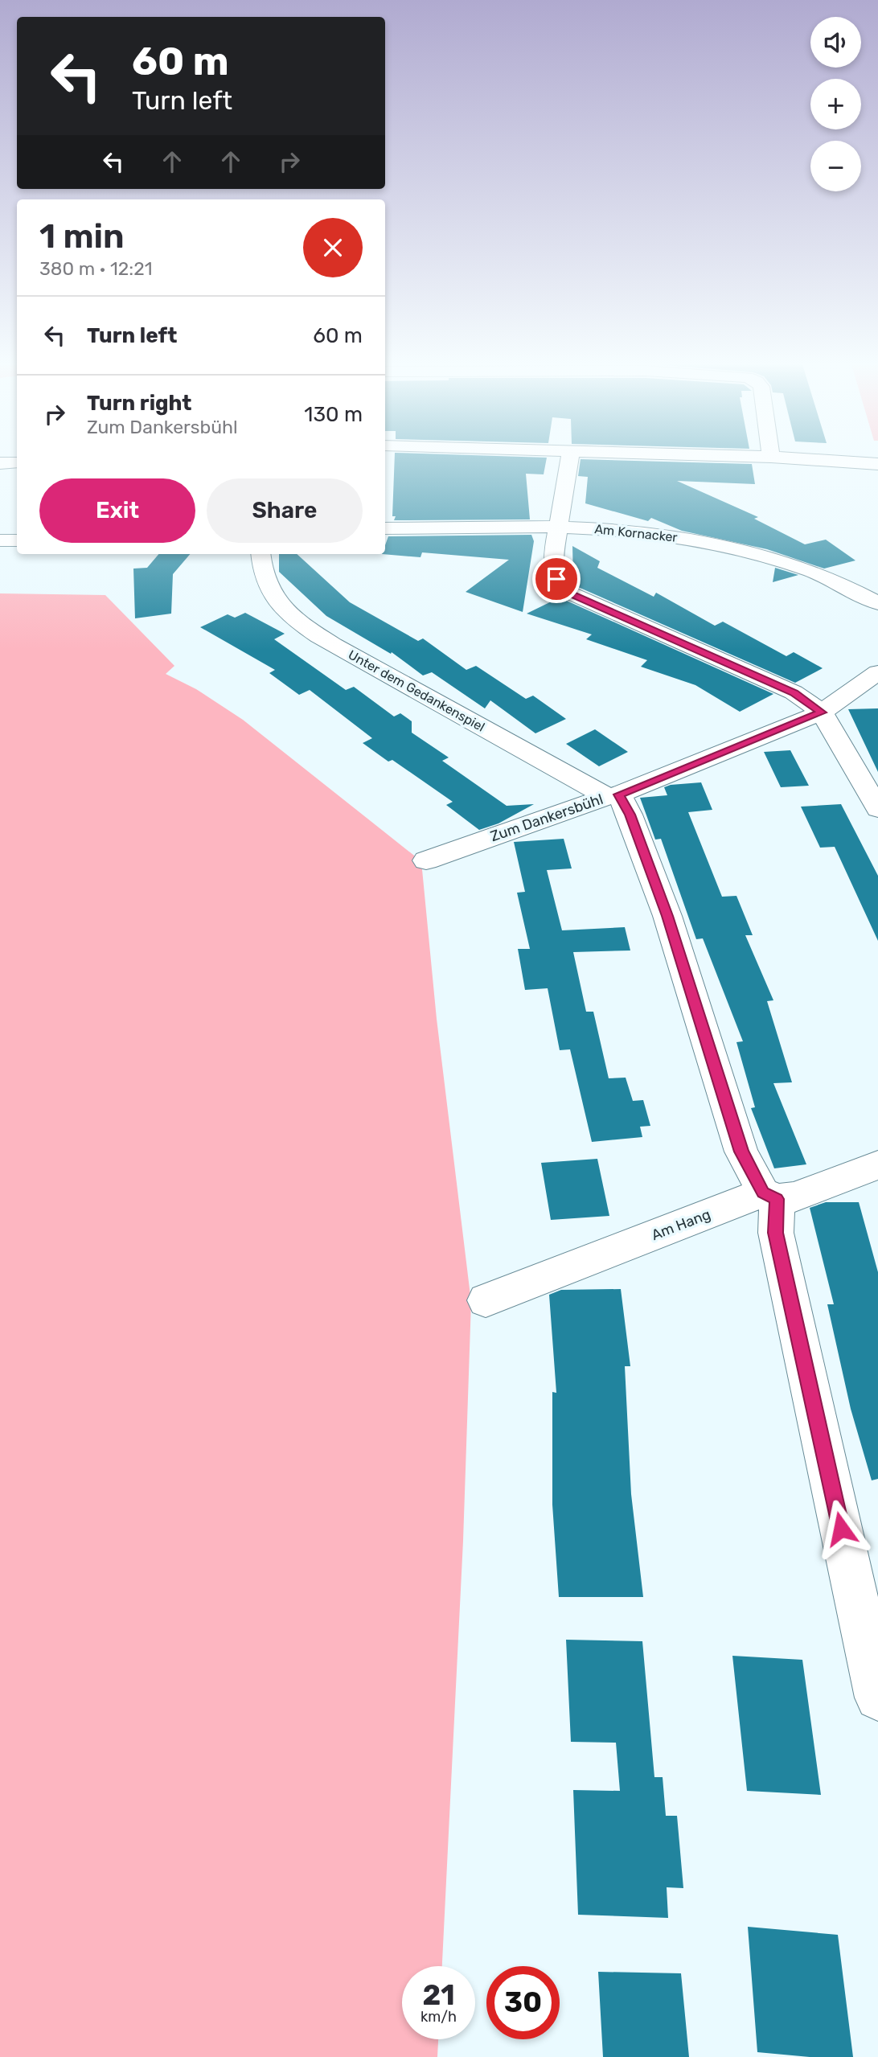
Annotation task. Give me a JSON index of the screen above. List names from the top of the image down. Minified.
{"streets":{"street":["Am Kornacker","Unter dem Gedankenspiel","Zum Dankersbühl","Am Hang"]},"crossings":[["Unter dem Gedankenspiel","Zum Dankersbühl"]],"page":{"map_buttons":["+","−"],"turn":["60 m","Turn left"],"heading":["1 min","380 m · 12:21"],"list":[{"name":"Turn left","value":"60 m"},{"name":"Turn right","note":"Zum Dankersbühl","value":"130 m"}],"buttons":["Exit","Share"],"speed":"21 km/h","limit":"30"}}
